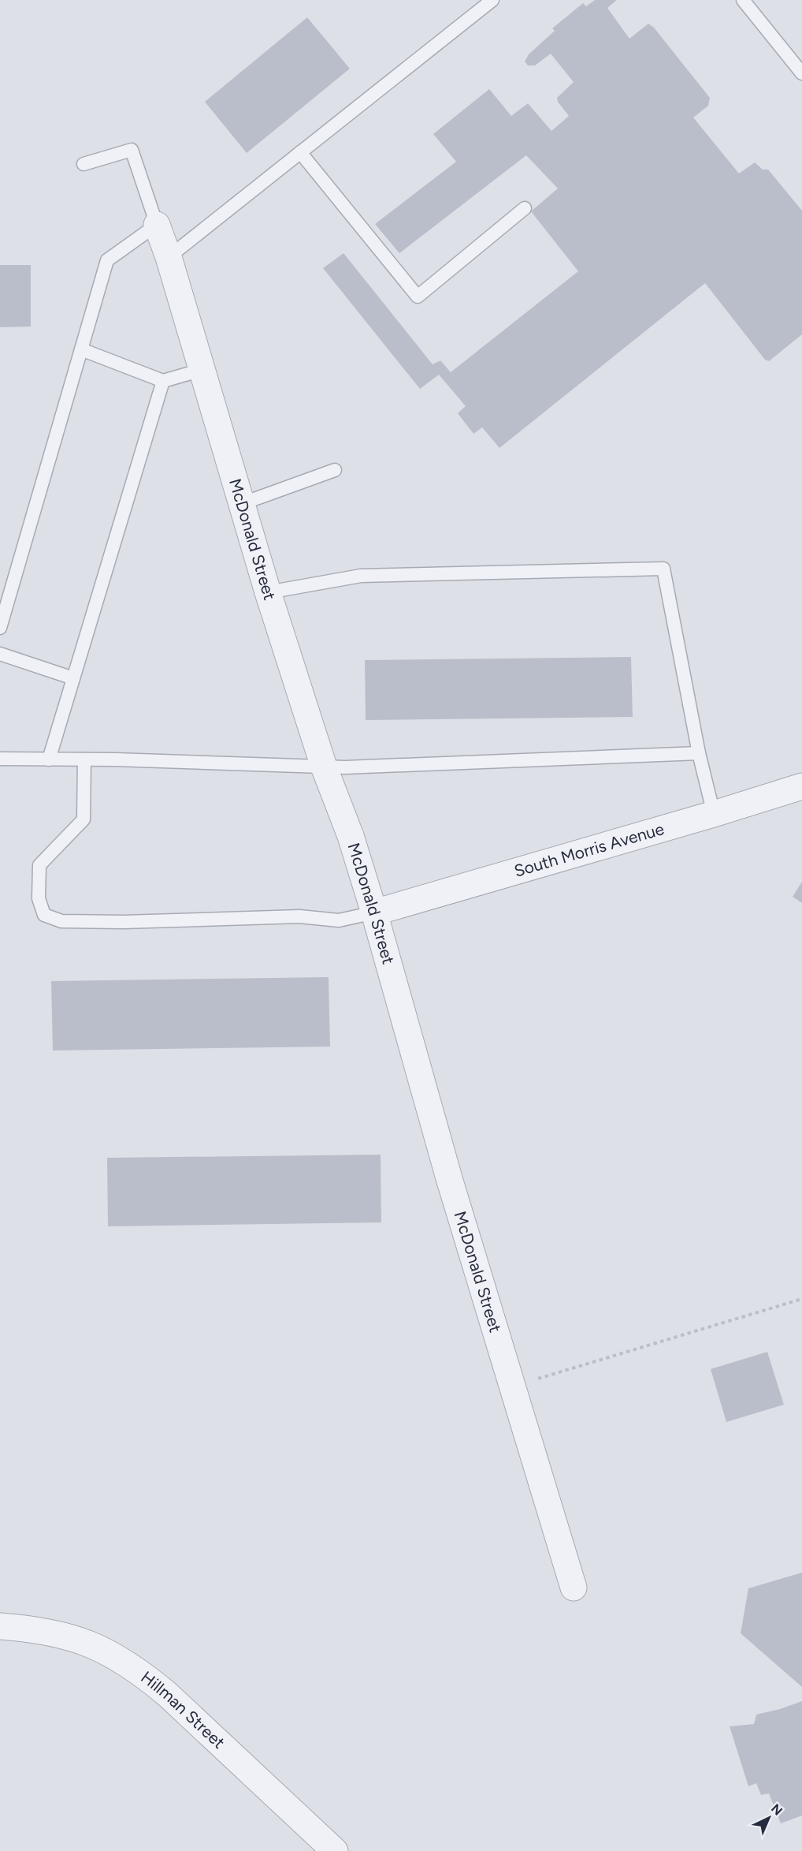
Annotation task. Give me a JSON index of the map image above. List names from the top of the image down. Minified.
{"streets":{"street":["McDonald Street","South Morris Avenue","Hillman Street"]},"crossings":[["McDonald Street","South Morris Avenue"]],"north":"top right"}
